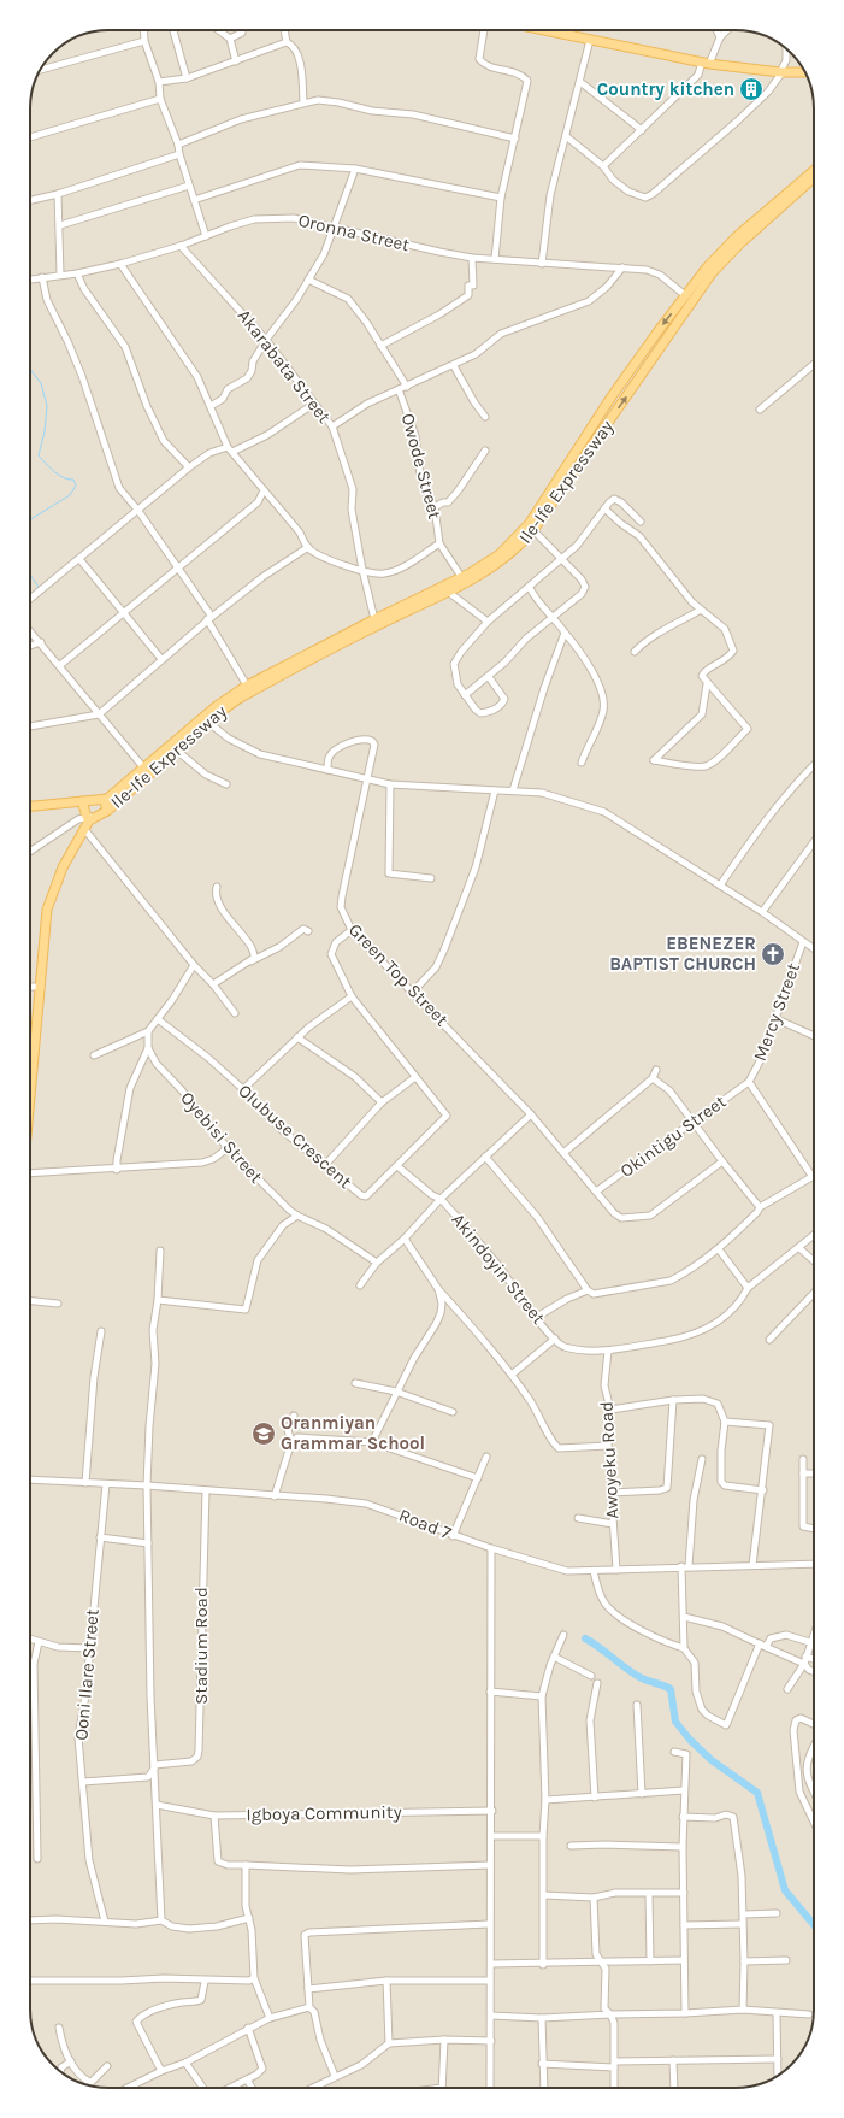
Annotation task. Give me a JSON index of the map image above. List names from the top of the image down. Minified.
{"streets":{"main road":["Ile-Ife Expressway"],"street":["Oronna Street","Akarabata Street","Owode Street","Green Top Street","Mercy Street","Olubuse Crescent","Okintigu Street","Oyebisi Street","Akindoyin Street","Awoyeku Road","Road 7","Stadium Road","Ooni Ilare Street","Igboya Community"]},"crossings":[["Oronna Street","Akarabata Street"],["Oronna Street","Ile-Ife Expressway"],["Akarabata Street","Owode Street"],["Akarabata Street","Ile-Ife Expressway"],["Owode Street","Ile-Ife Expressway"],["Green Top Street","Olubuse Crescent"],["Green Top Street","Okintigu Street"],["Mercy Street","Okintigu Street"],["Olubuse Crescent","Akindoyin Street"],["Akindoyin Street","Awoyeku Road"],["Awoyeku Road","Road 7"],["Road 7","Stadium Road"],["Road 7","Ooni Ilare Street"]],"places":{"building":["Country kitchen"],"church":["EBENEZER BAPTIST CHURCH"],"school or university":["Oranmiyan Grammar School"]}}
